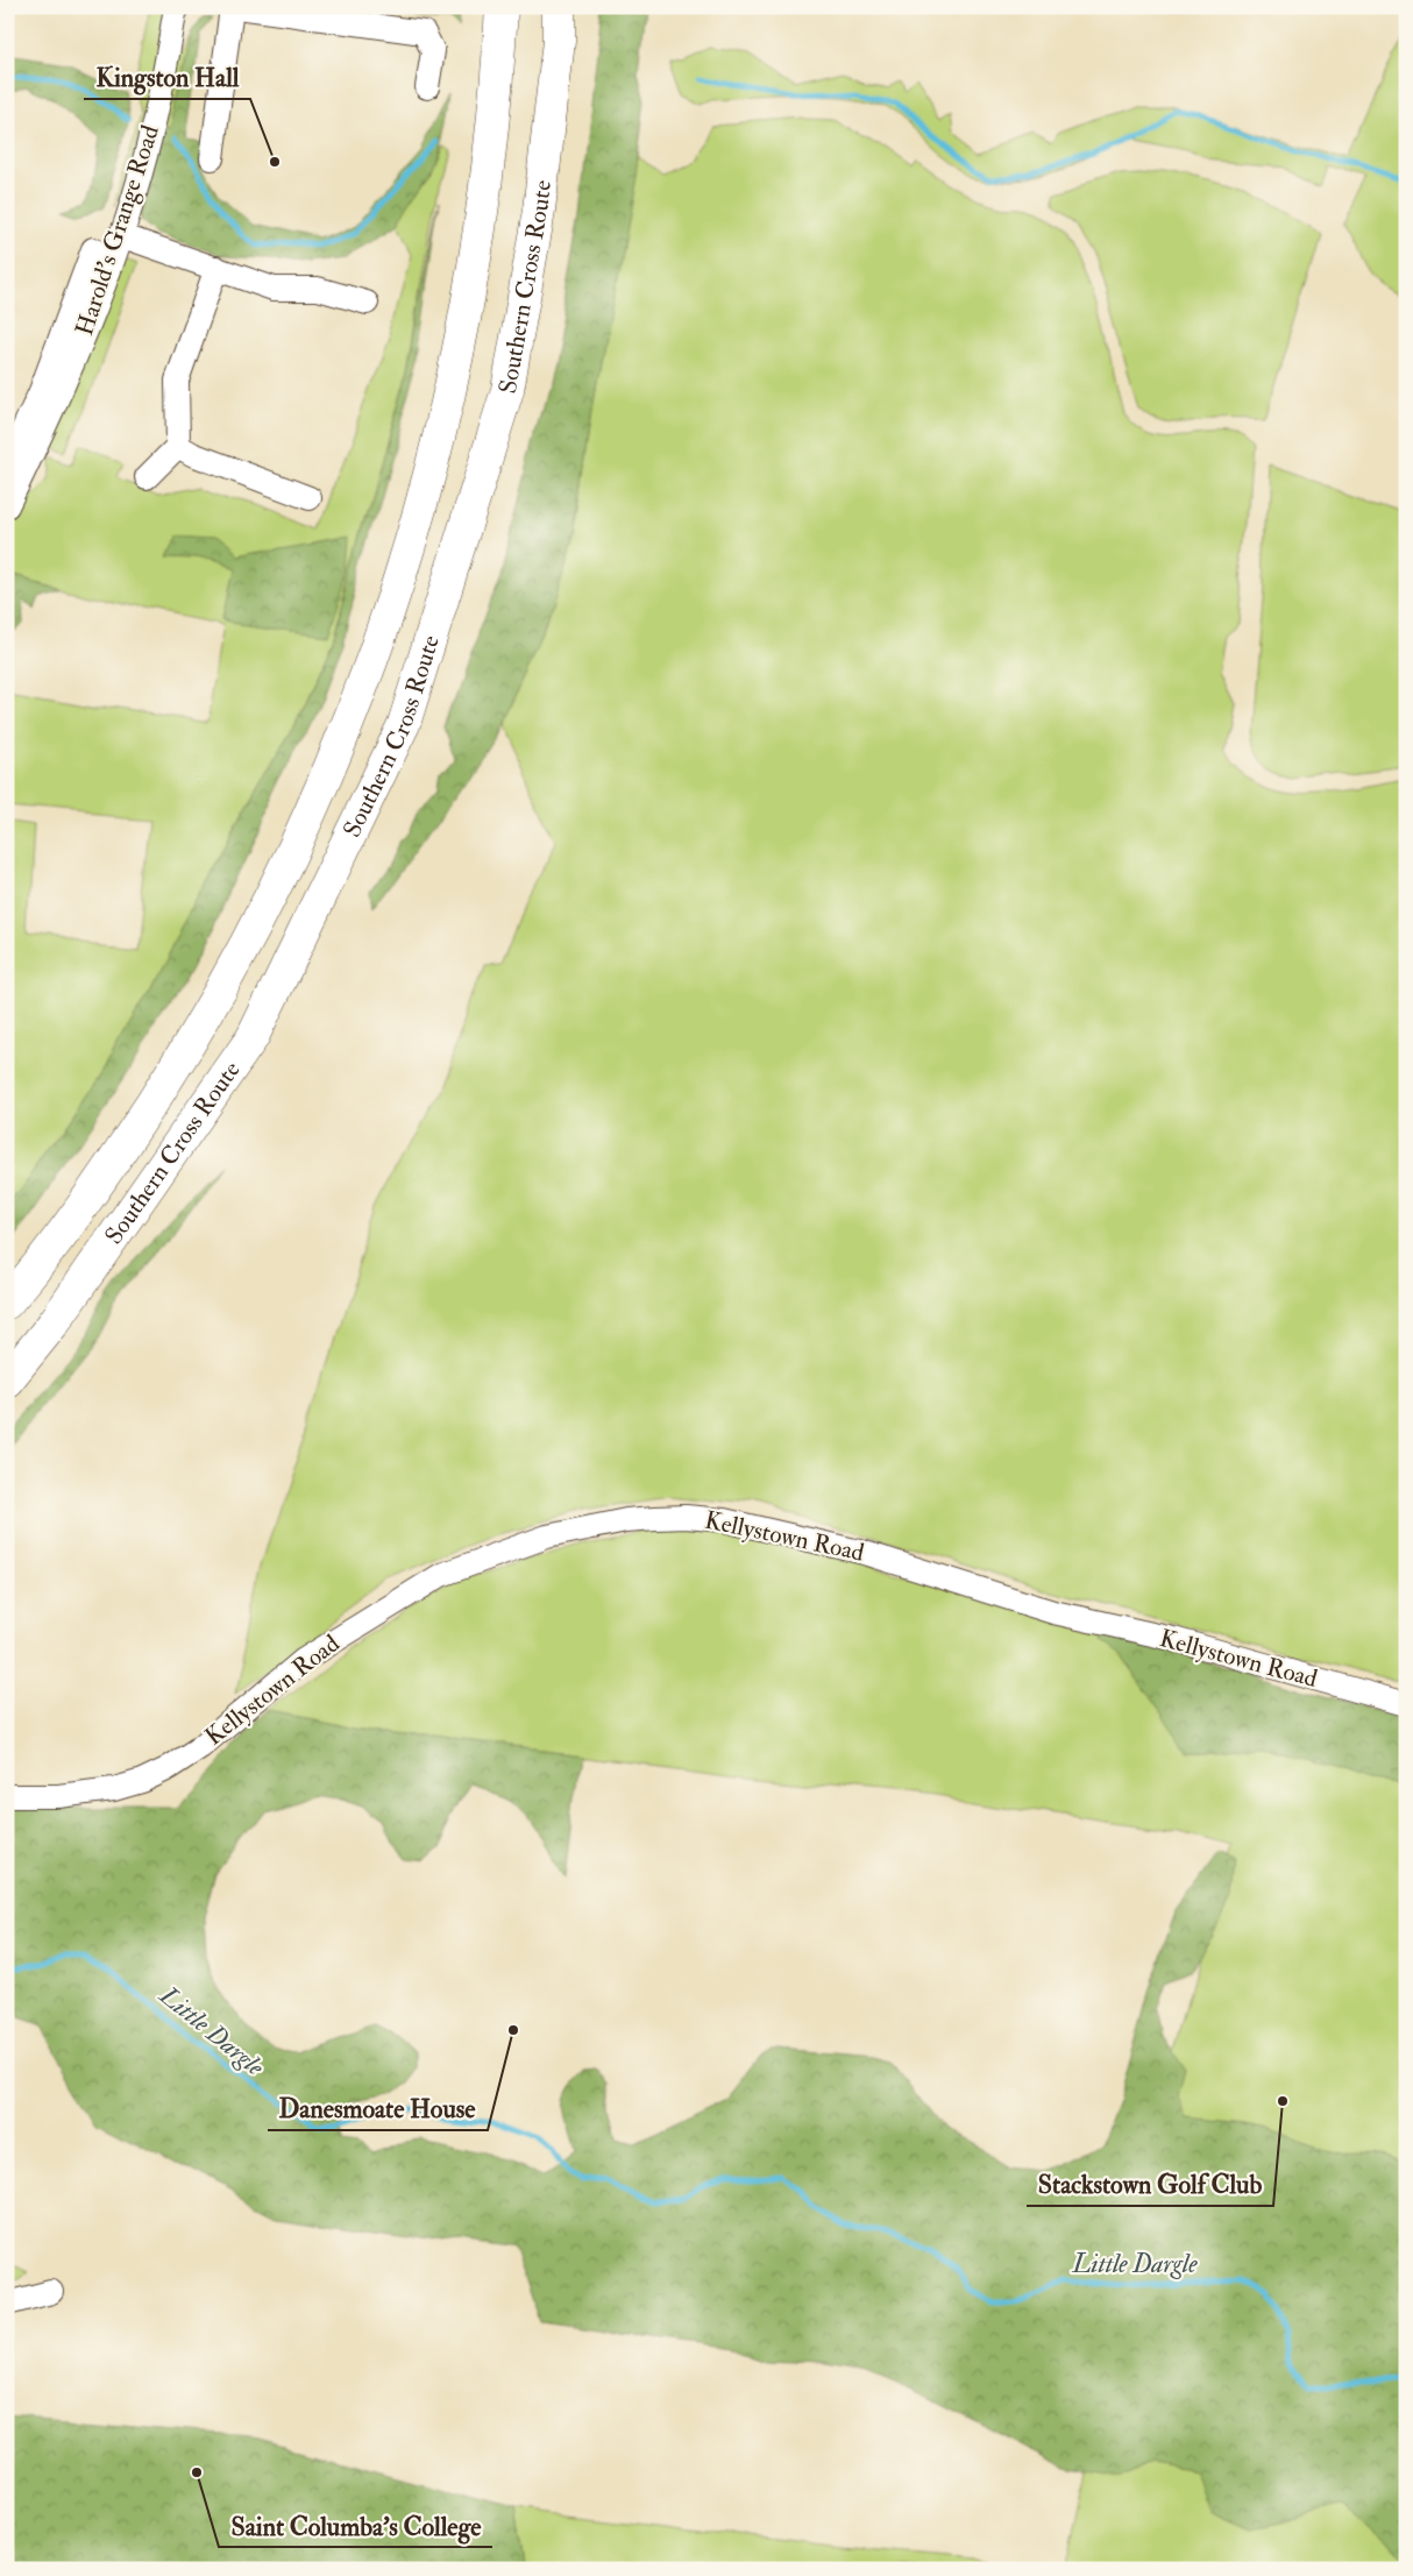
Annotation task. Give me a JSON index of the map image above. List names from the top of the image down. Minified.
{"streets":{"highway":["Southern Cross Route"],"street":["Harold's Grange Road","Kellystown Road"]},"water":["Little Dargle"],"places":["Kingston Hall","Danesmoate House","Stackstown Golf Club","Saint Columba's College"]}
